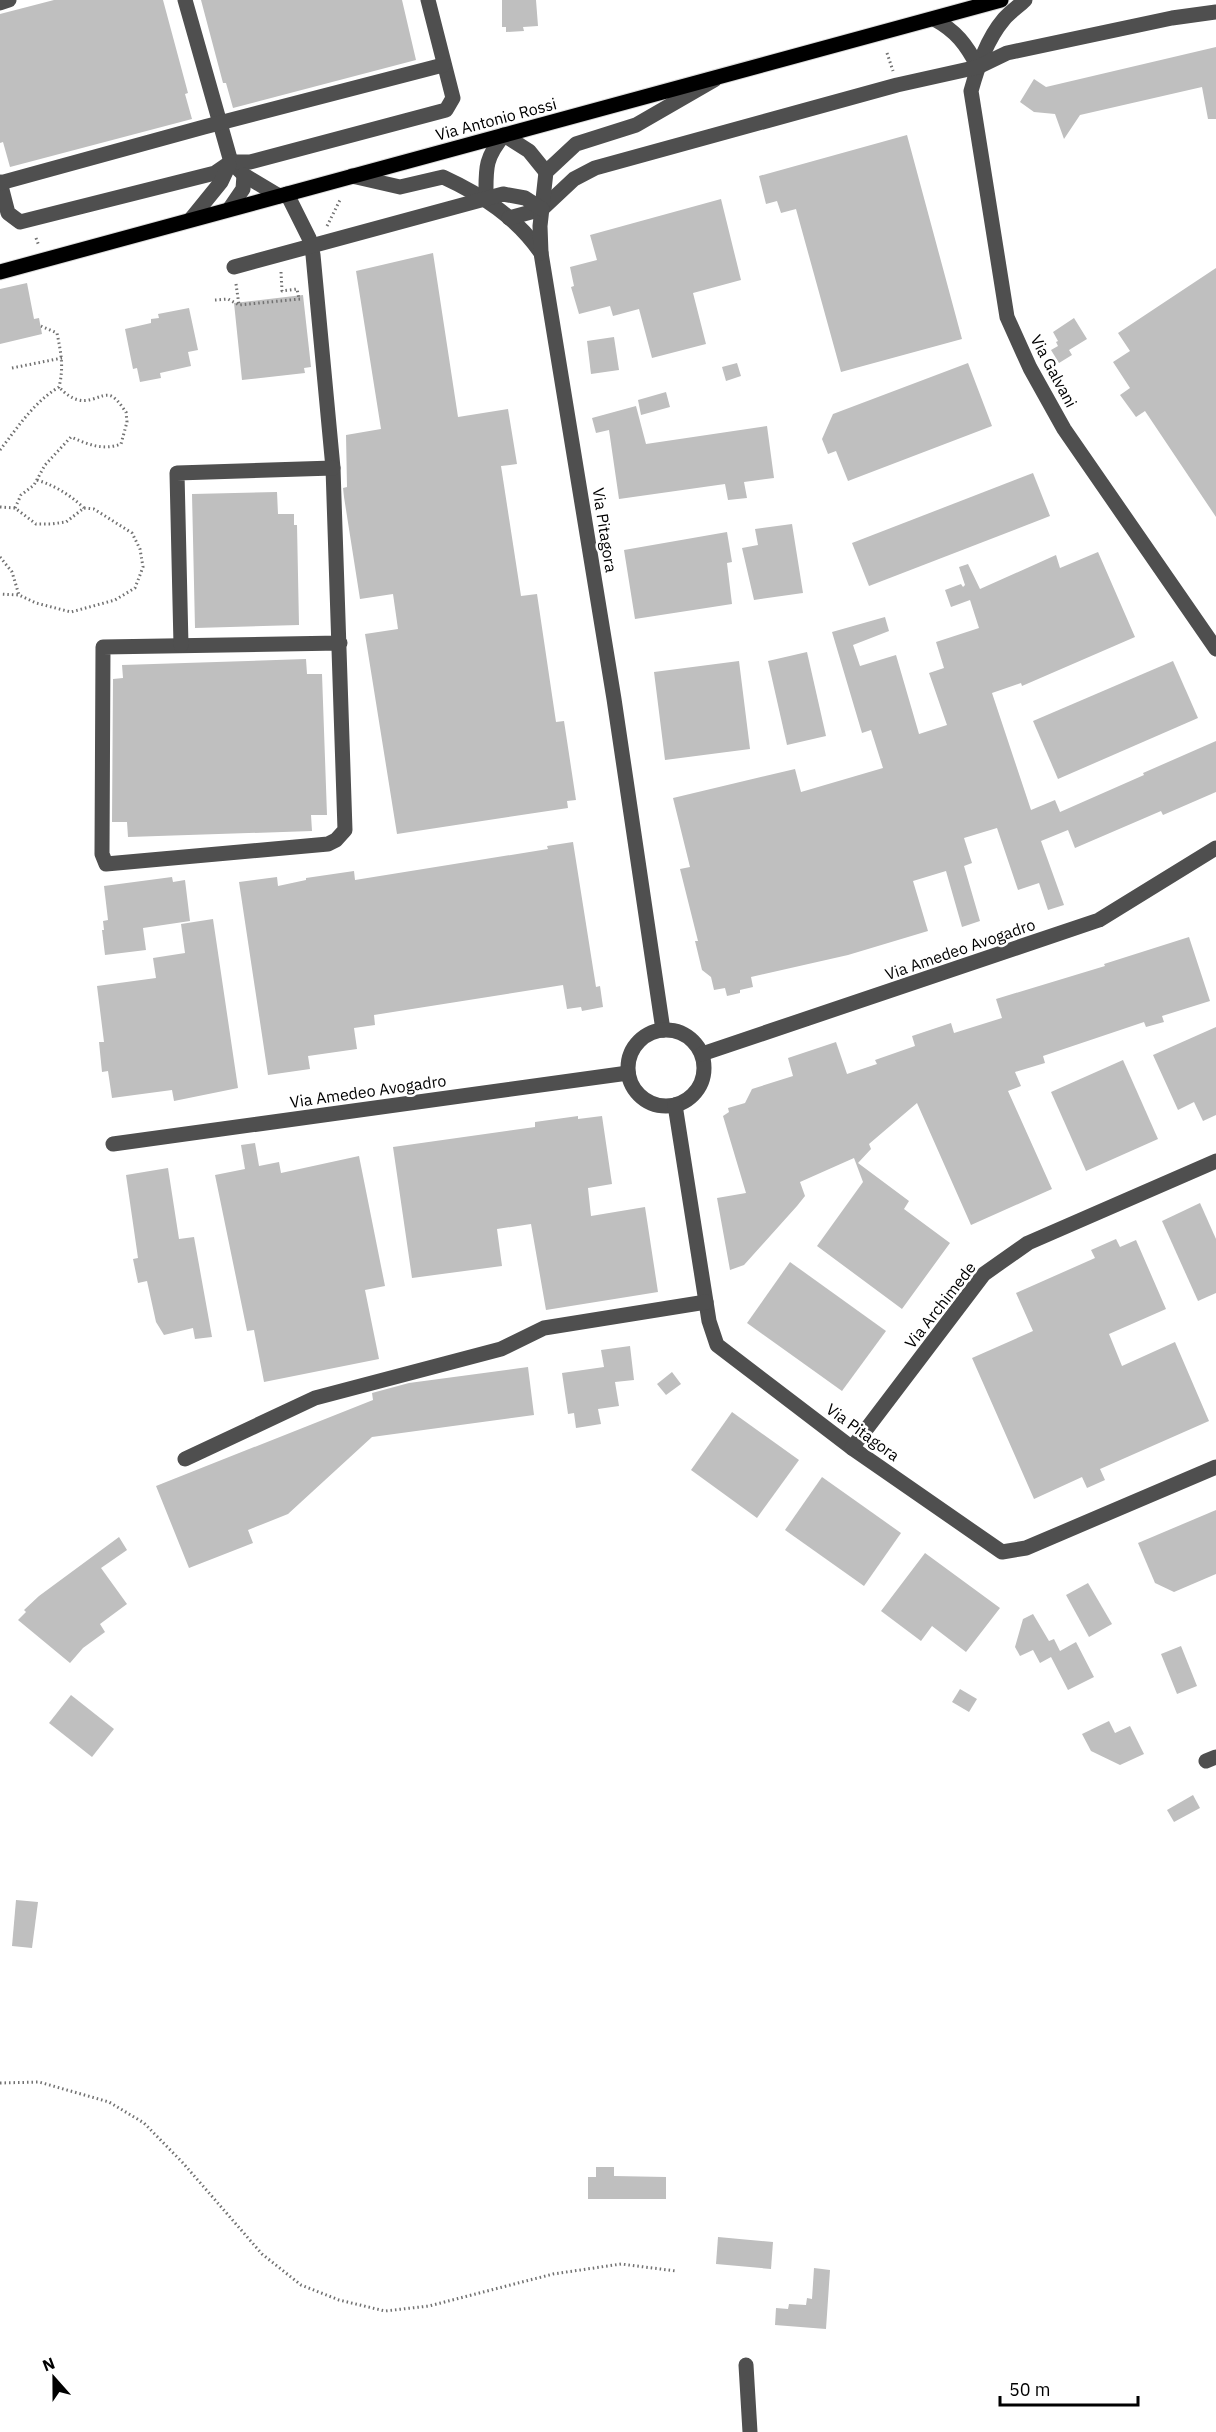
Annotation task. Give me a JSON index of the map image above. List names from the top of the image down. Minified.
{"streets":{"main road":["Via Antonio Rossi"],"street":["Via Galvani","Via Pitagora","Via Amedeo Avogadro","Via Archimede"]},"crossings":[["Via Antonio Rossi","Via Pitagora"],["Via Pitagora","Via Amedeo Avogadro"],["Via Pitagora","Via Archimede"]],"scale_bar":"50 m","north":"top"}
